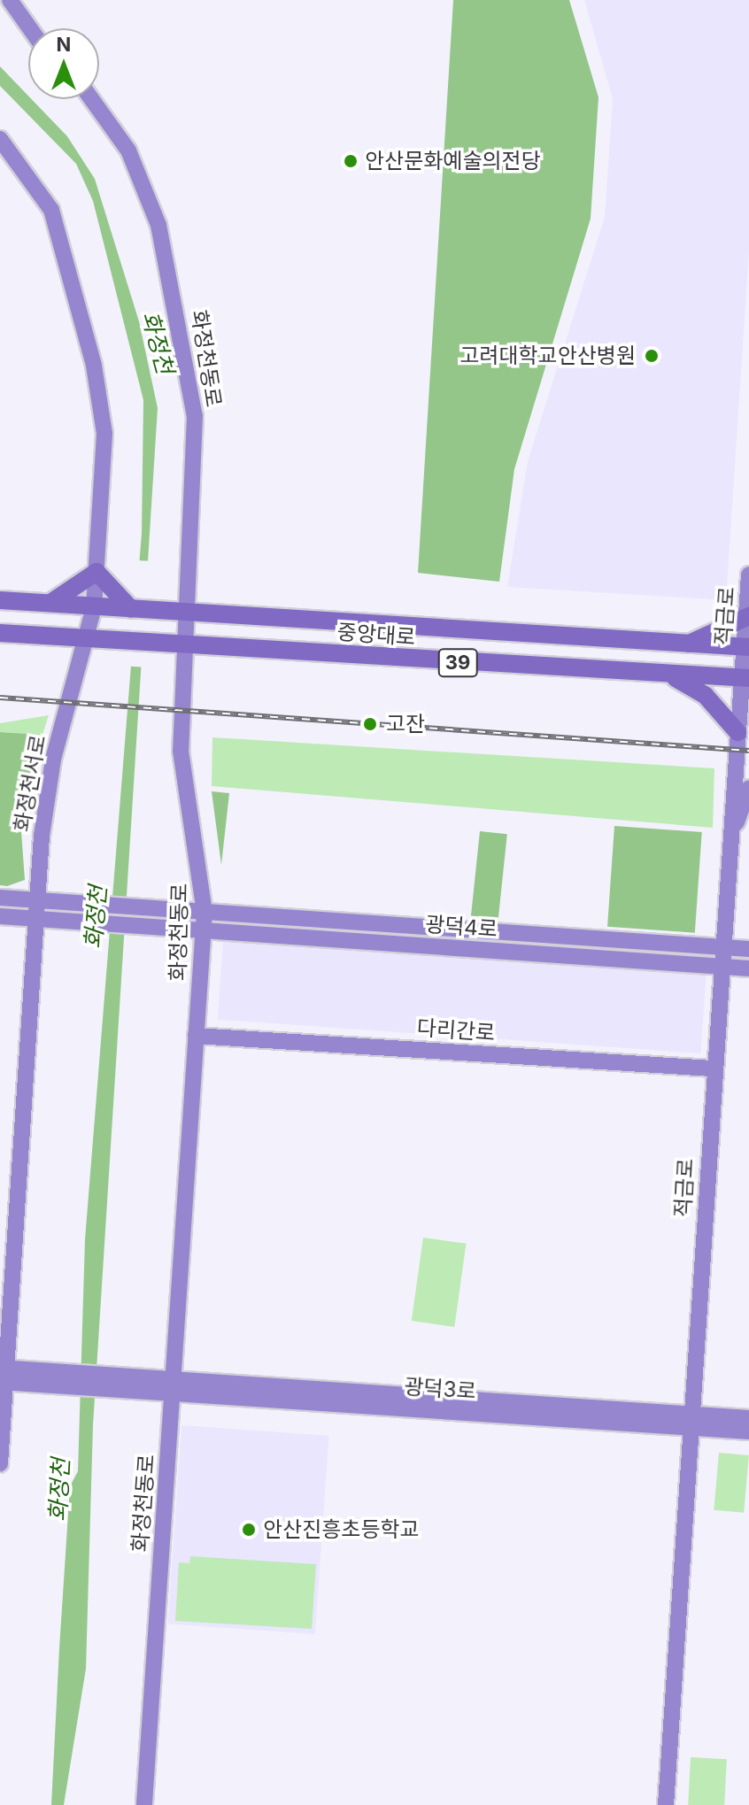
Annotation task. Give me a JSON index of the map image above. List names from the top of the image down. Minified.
{"streets":{"main road":["중앙대로","39"],"street":["화정천동로","적금로","화정천서로","광덕4로","다리간로","광덕3로"]},"crossings":[["화정천동로","중앙대로"],["화정천동로","광덕4로"],["화정천동로","다리간로"],["화정천동로","광덕3로"],["적금로","중앙대로"],["적금로","광덕4로"],["적금로","다리간로"],["적금로","광덕3로"],["중앙대로","화정천서로"],["화정천서로","광덕4로"],["화정천서로","광덕3로"]],"water":["화정천"],"places":["안산문화예술의전당","고려대학교안산병원","고잔","안산진흥초등학교"],"north":"top"}
